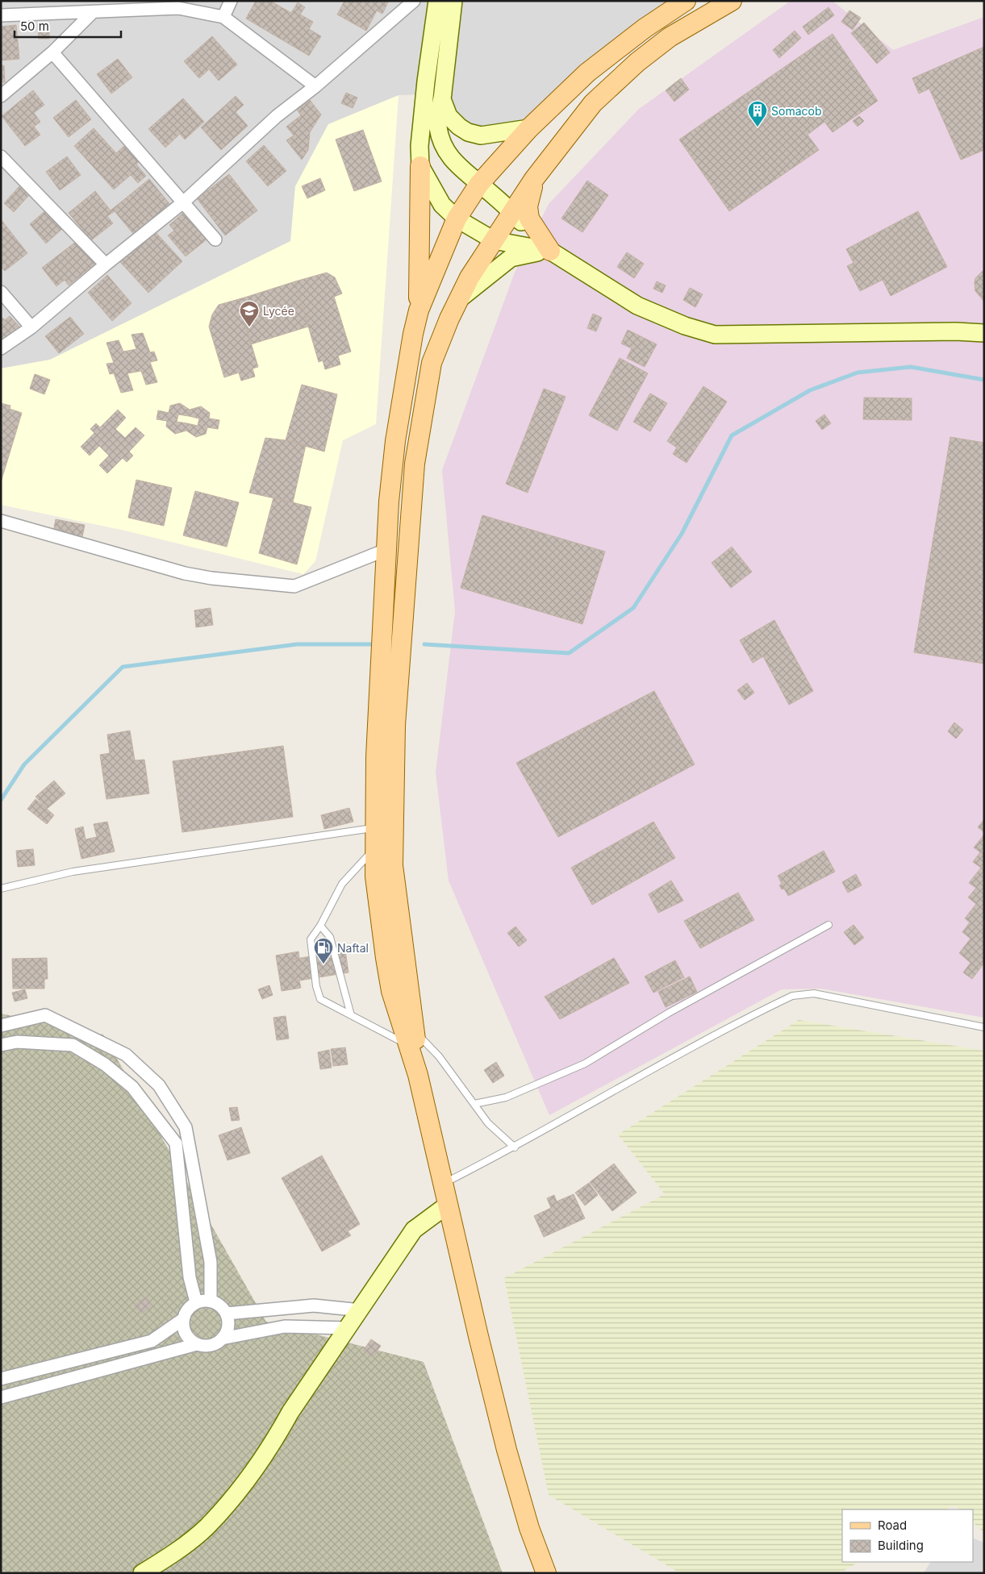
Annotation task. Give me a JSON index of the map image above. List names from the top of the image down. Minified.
{"places":{"building":["Somacob"],"school or university":["Lycée"],"fuel station":["Naftal"]},"legend":["Road","Building"],"scale_bar":"50 m"}
